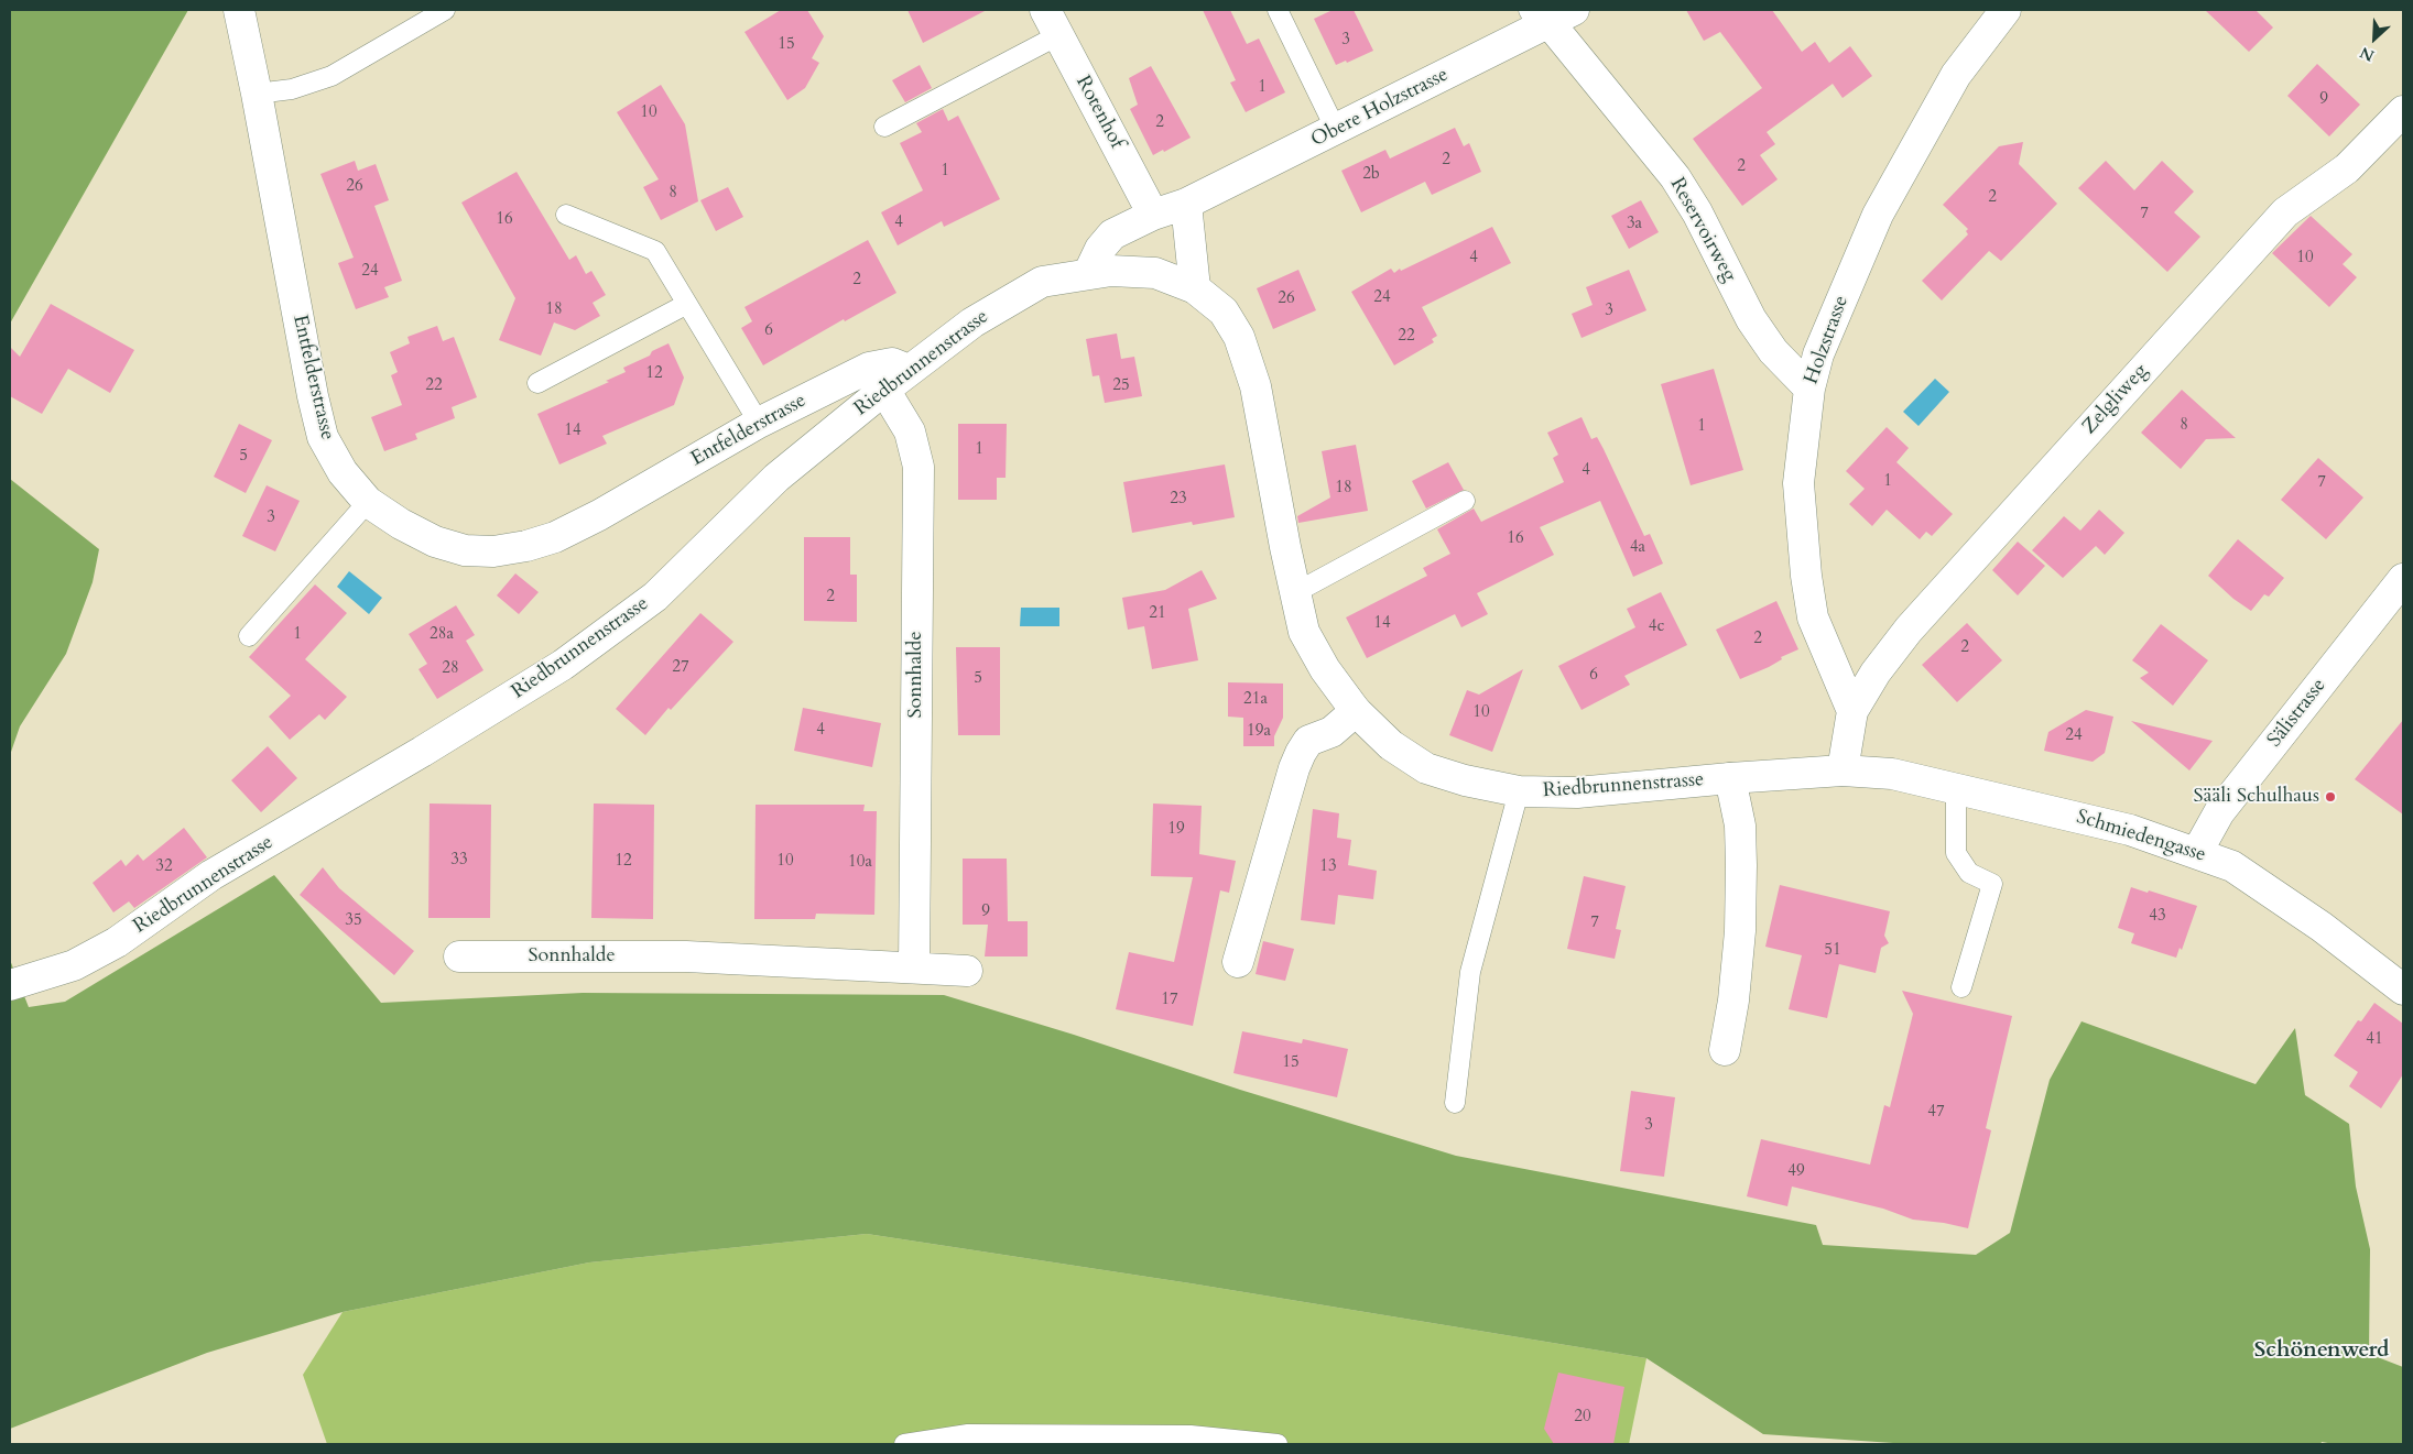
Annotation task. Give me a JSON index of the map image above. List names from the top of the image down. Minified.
{"streets":{"street":["Obere Holzstrasse","Rotenhof","Reservoirweg","Holzstrasse","Riedbrunnenstrasse","Entfelderstrasse","Zelgliweg","Sonnhalde","Sälistrasse","Schmiedengasse"]},"crossings":[["Obere Holzstrasse","Rotenhof"],["Obere Holzstrasse","Reservoirweg"],["Obere Holzstrasse","Riedbrunnenstrasse"],["Reservoirweg","Holzstrasse"],["Holzstrasse","Zelgliweg"],["Riedbrunnenstrasse","Entfelderstrasse"],["Riedbrunnenstrasse","Sonnhalde"],["Riedbrunnenstrasse","Schmiedengasse"],["Sälistrasse","Schmiedengasse"]],"districts":["Schönenwerd"],"places":["Sääli Schulhaus"],"house_numbers":["3","15","1","9","10","2","2","2","1","2b","26","8","2","7","16","4","3a","4","10","24","2","24","26","18","3","6","22","12","22","25","8","1","14","1","5","4","1","7","18","23","3","16","4a","2","21","14","4c","1","28a","2","2","27","28","6","5","21a","10","4","19a","24","19","33","12","10","10a","32","13","9","43","35","7","51","17","41","15","47","3","49","20"],"north":"bottom left"}
